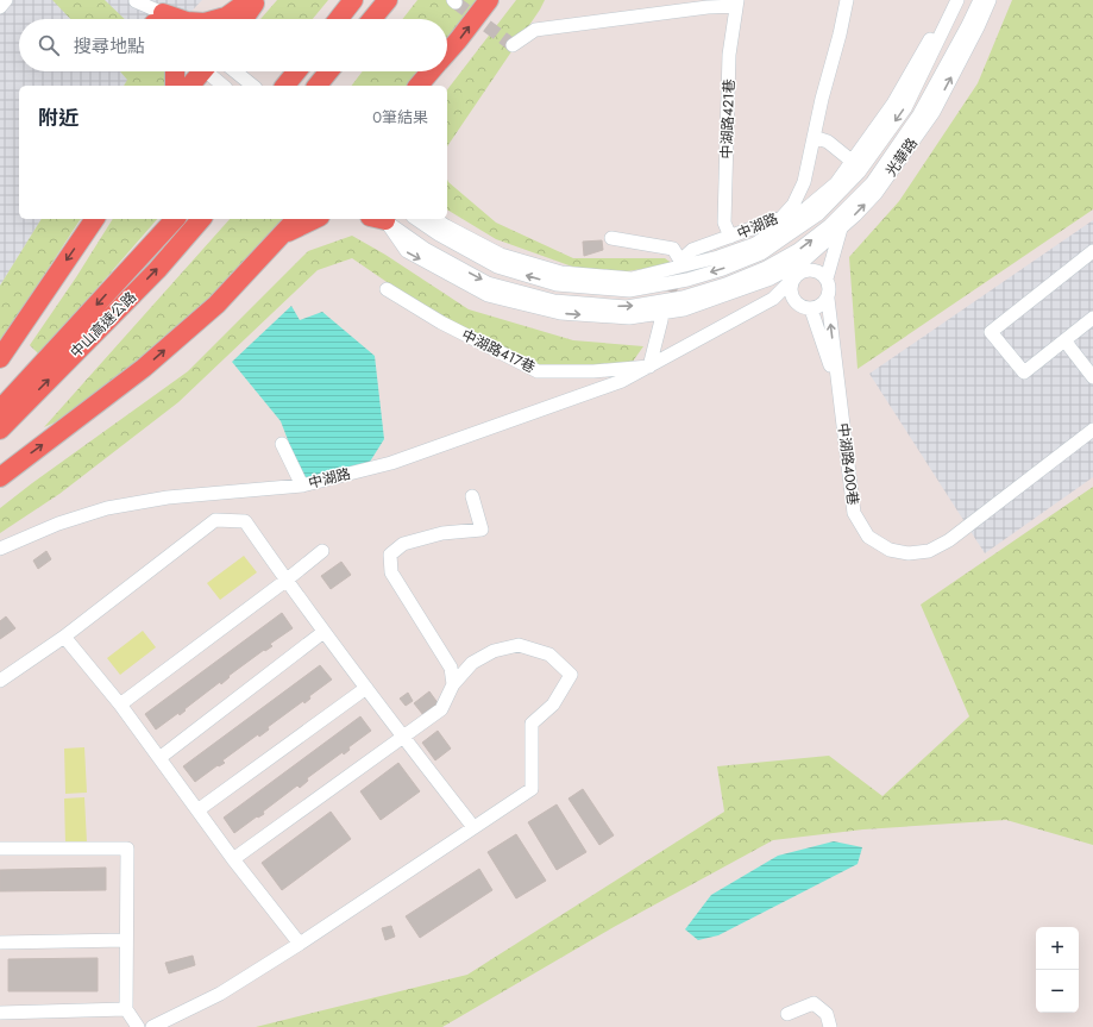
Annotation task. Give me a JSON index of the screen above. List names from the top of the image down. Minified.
{"streets":{"highway":["中山高速公路"],"street":["中湖路421巷","光華路","中湖路","中湖路417巷","中湖路400巷"]},"crossings":[["中湖路421巷","中湖路"],["中湖路","中湖路417巷"],["中湖路","中湖路400巷"]],"page":{"search":"搜尋地點","heading":["附近","0筆結果"],"map_buttons":["+","−"]}}
